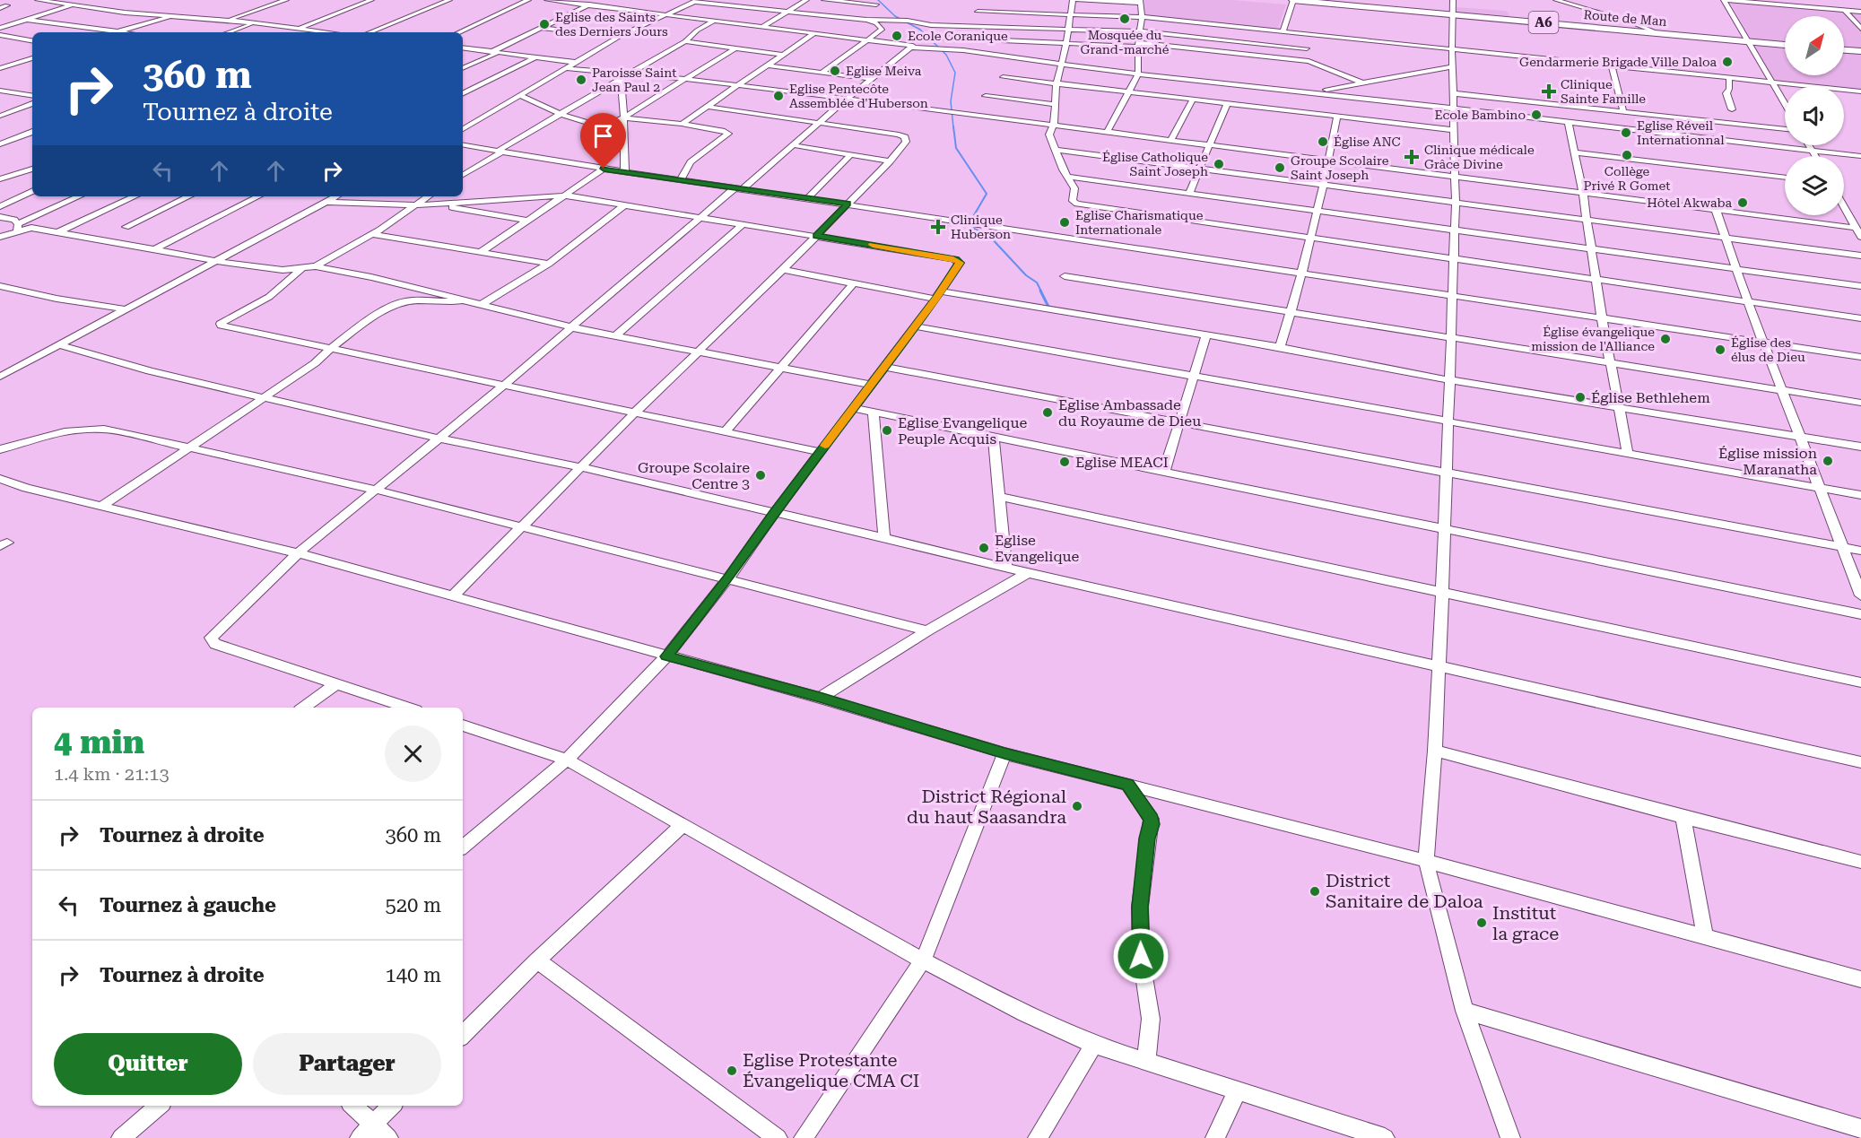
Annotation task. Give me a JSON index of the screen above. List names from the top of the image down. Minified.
{"streets":{"highway":["Route de Man","A6"]},"places":{"other":["Mosquée du Grand-marché","Eglise des Saints des Derniers Jours","Ecole Coranique","Gendarmerie Brigade Ville Daloa","Eglise Meiva","Paroisse Saint Jean Paul 2","Eglise Pentecôte Assemblée d'Huberson","Ecole Bambino","Eglise Réveil Internationnal","Église ANC","Collège Privé R Gomet","Église Catholique Saint Joseph","Groupe Scolaire Saint Joseph","Hôtel Akwaba","Eglise Charismatique Internationale","Église évangelique mission de l'Alliance","Église des élus de Dieu","Église Bethlehem","Eglise Ambassade du Royaume de Dieu","Eglise Evangelique Peuple Acquis","Église mission Maranatha","Eglise MEACI","Groupe Scolaire Centre 3","Eglise Evangelique","District Régional du haut Saasandra","District Sanitaire de Daloa","Institut la grace","Eglise Protestante Évangelique CMA CI"],"health":["Clinique Sainte Famille","Clinique médicale Grâce Divine","Clinique Huberson"]},"north":"top right","page":{"turn":["360 m","Tournez à droite"],"heading":["4 min","1.4 km · 21:13"],"list":[{"name":"Tournez à droite","value":"360 m"},{"name":"Tournez à gauche","value":"520 m"},{"name":"Tournez à droite","value":"140 m"}],"buttons":["Quitter","Partager"]}}
